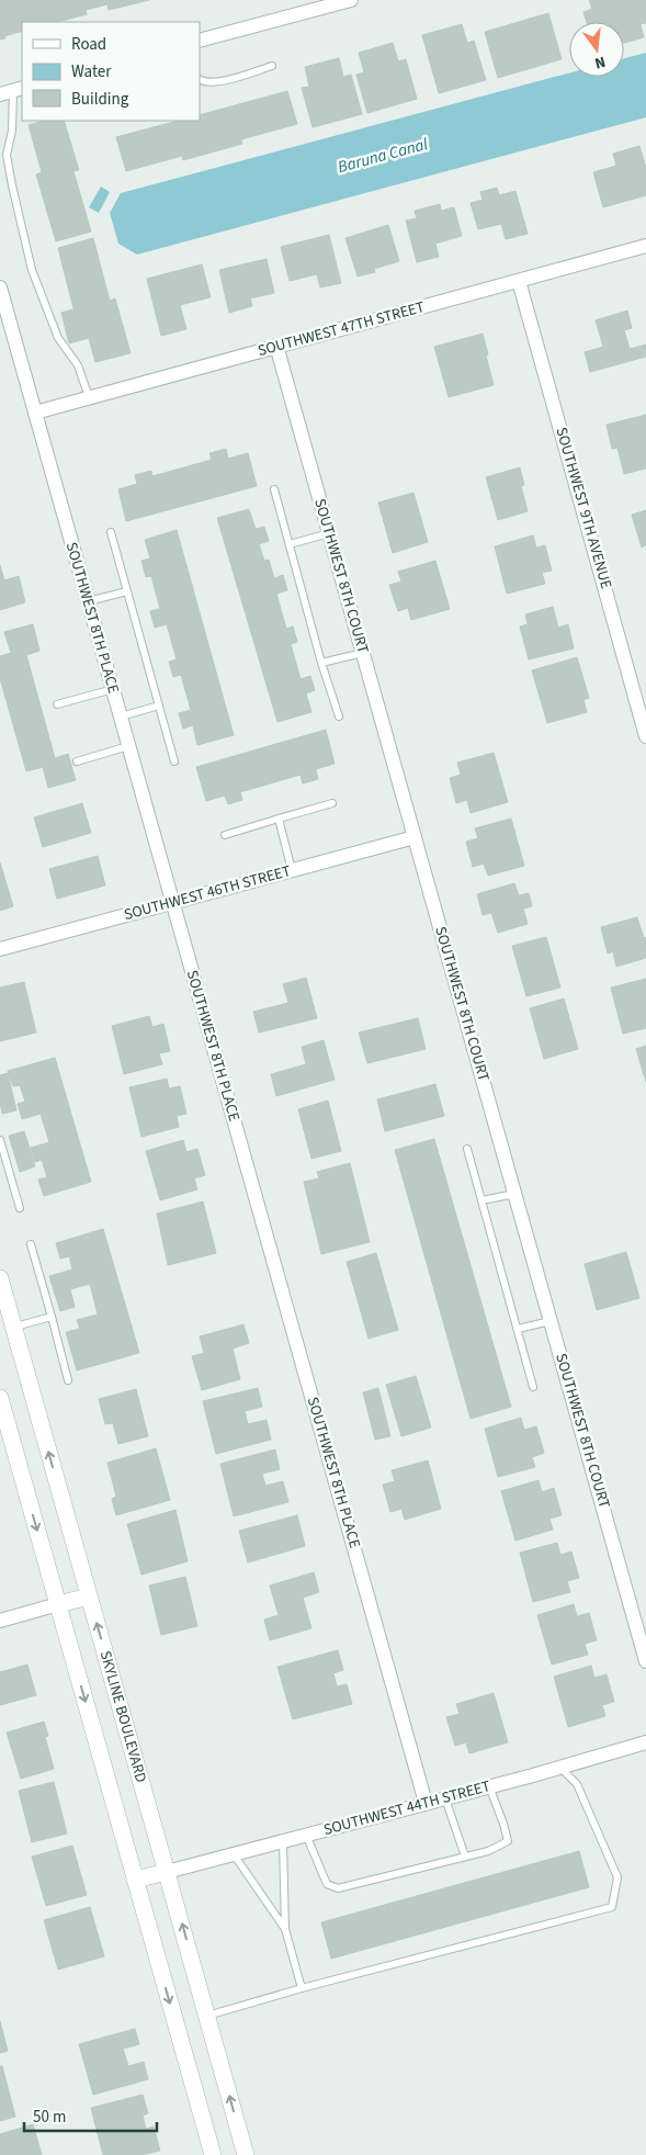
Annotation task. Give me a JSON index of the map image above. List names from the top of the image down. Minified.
{"streets":{"street":["SOUTHWEST 47TH STREET","SOUTHWEST 9TH AVENUE","SOUTHWEST 8TH COURT","SOUTHWEST 8TH PLACE","SOUTHWEST 46TH STREET","SKYLINE BOULEVARD","SOUTHWEST 44TH STREET"]},"crossings":[["SOUTHWEST 47TH STREET","SOUTHWEST 9TH AVENUE"],["SOUTHWEST 47TH STREET","SOUTHWEST 8TH COURT"],["SOUTHWEST 47TH STREET","SOUTHWEST 8TH PLACE"],["SOUTHWEST 8TH COURT","SOUTHWEST 46TH STREET"],["SOUTHWEST 8TH PLACE","SOUTHWEST 46TH STREET"],["SOUTHWEST 8TH PLACE","SOUTHWEST 44TH STREET"],["SKYLINE BOULEVARD","SOUTHWEST 44TH STREET"]],"water":["Baruna Canal"],"legend":["Road","Water","Building"],"scale_bar":"50 m","north":"bottom"}
